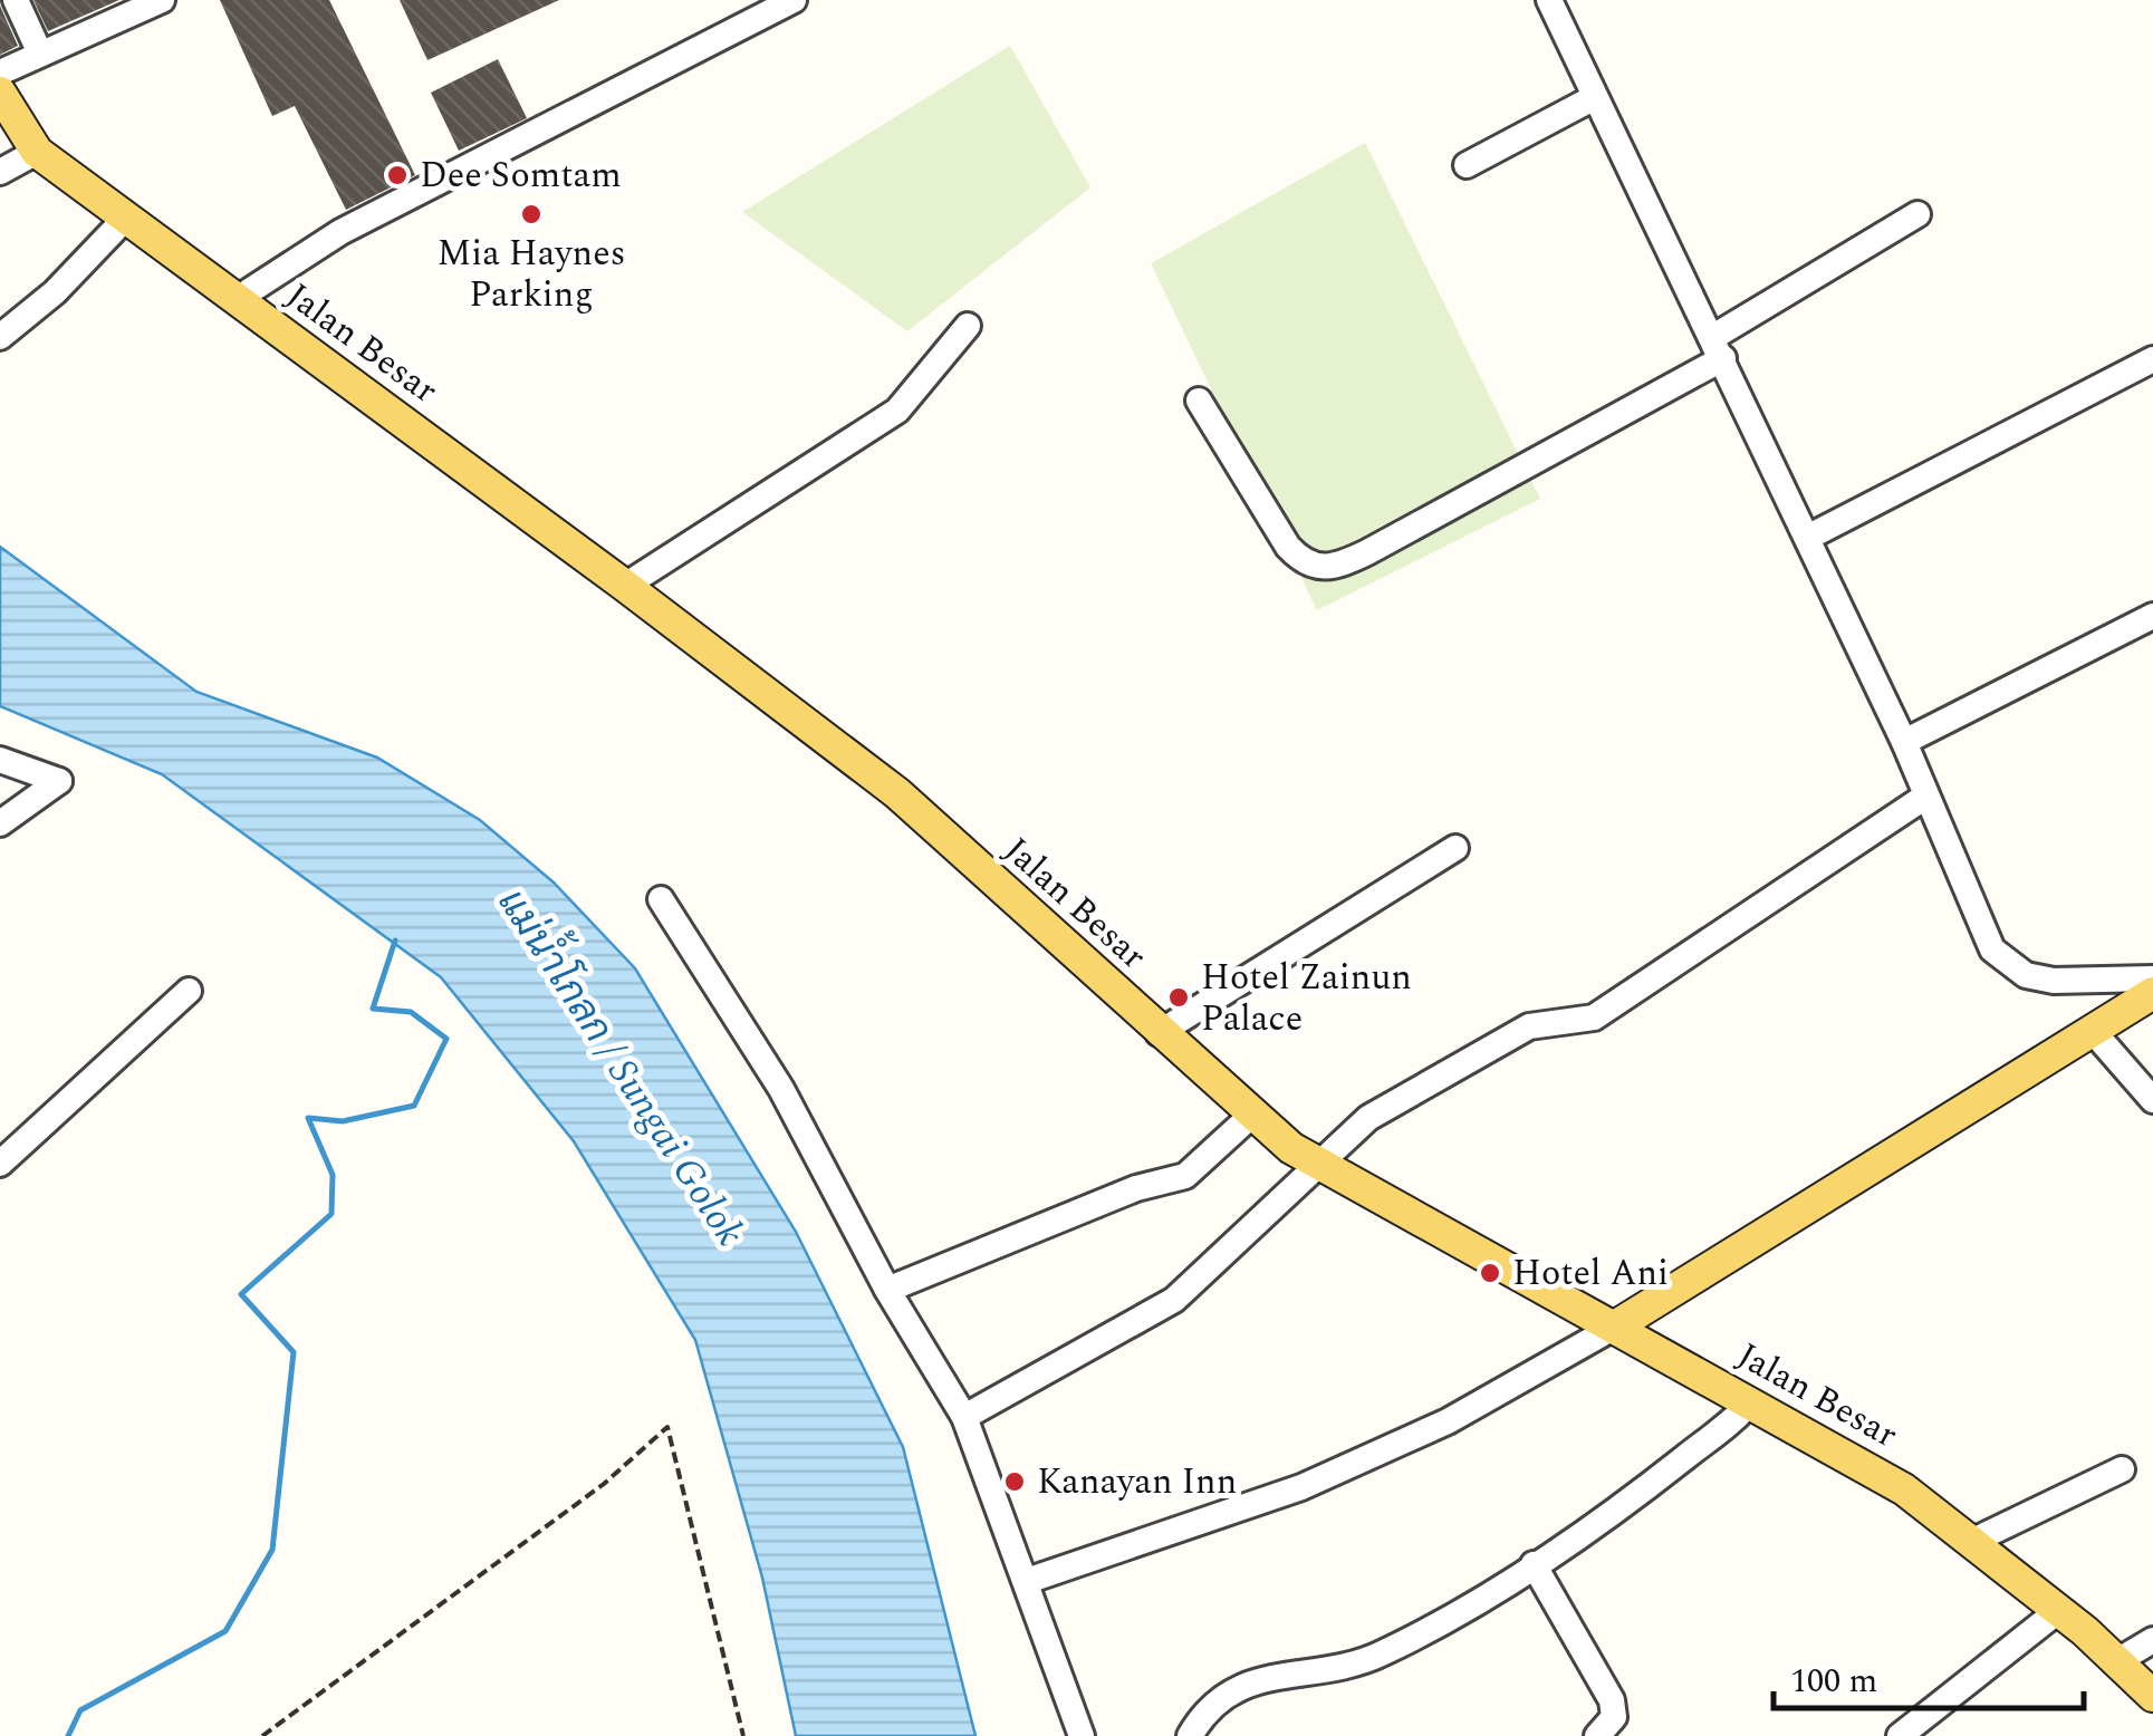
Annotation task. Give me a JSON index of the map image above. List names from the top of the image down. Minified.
{"streets":{"main road":["Jalan Besar"]},"water":["แม่น้ำโกลก / Sungai Golok"],"places":["Dee Somtam","Mia Haynes Parking","Hotel Zainun Palace","Hotel Ani","Kanayan Inn"],"scale_bar":"100 m"}
